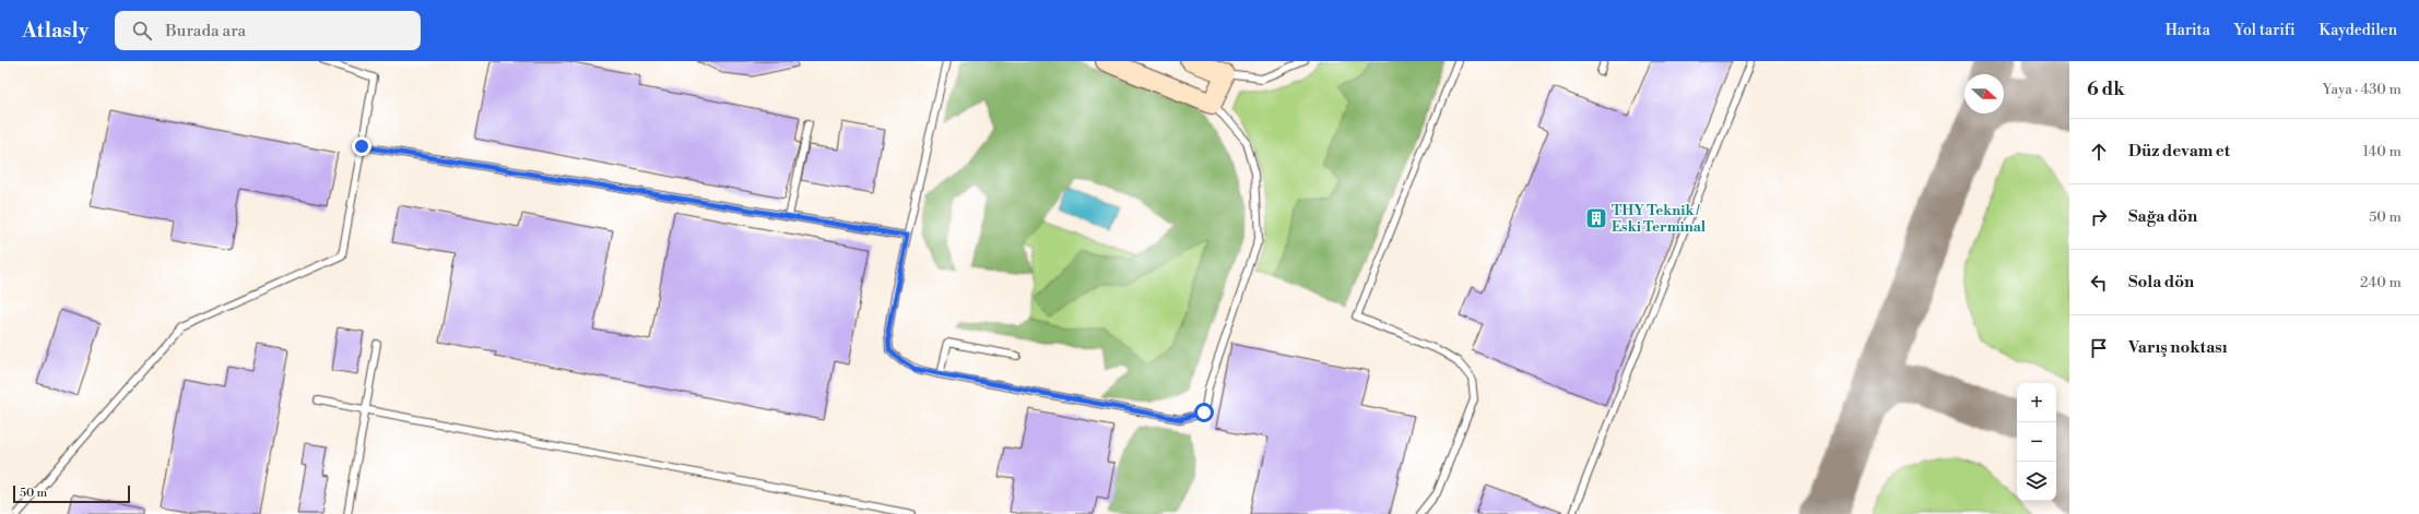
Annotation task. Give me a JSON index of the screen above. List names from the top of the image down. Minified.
{"places":{"building":["THY Teknik / Eski Terminal"]},"scale_bar":"50 m","north":"right","page":{"header":"Atlasly","search":"Burada ara","nav":["Harita","Yol tarifi","Kaydedilen"],"heading":["6 dk","Yaya · 430 m"],"list":[["Düz devam et","140 m"],["Sağa dön","50 m"],["Sola dön","240 m"],"Varış noktası"],"map_buttons":["+","−"],"scale":"50 m"}}
